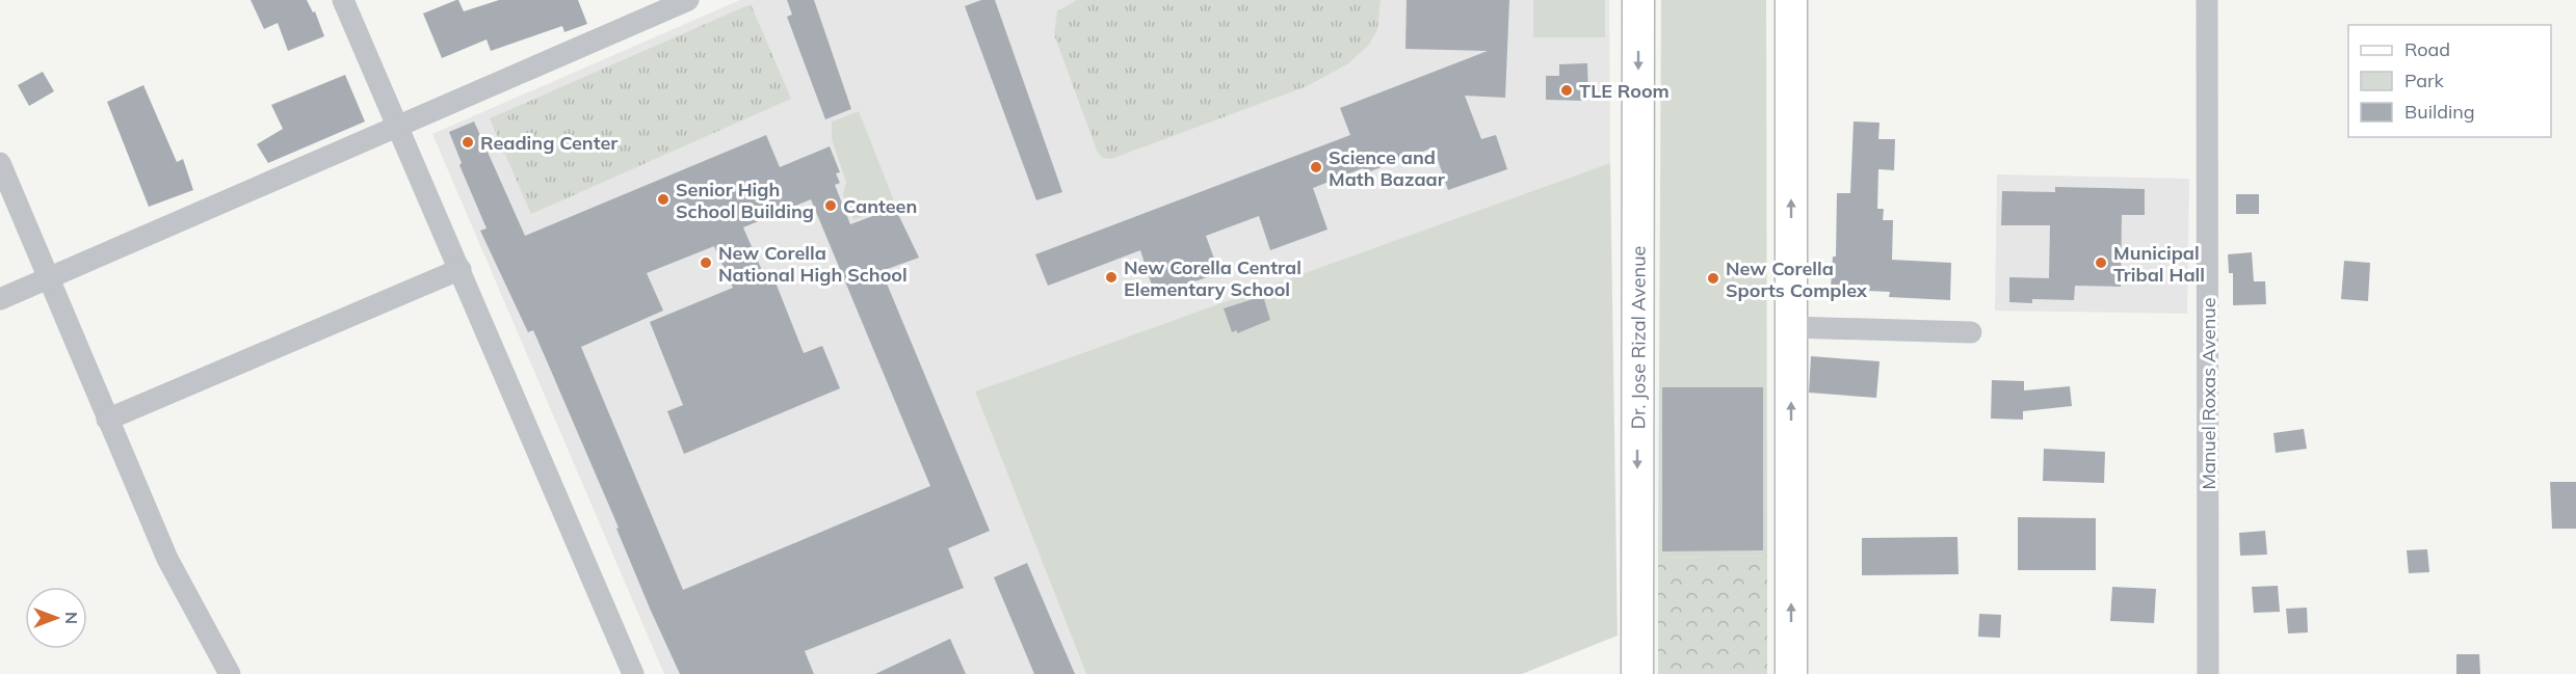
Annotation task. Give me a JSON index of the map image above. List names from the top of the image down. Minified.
{"streets":{"main road":["Dr. Jose Rizal Avenue"],"street":["Manuel Roxas Avenue"]},"places":["TLE Room","Reading Center","Science and Math Bazaar","Senior High School Building","Canteen","New Corella National High School","Municipal Tribal Hall","New Corella Central Elementary School","New Corella Sports Complex"],"legend":["Road","Park","Building"],"north":"right"}
